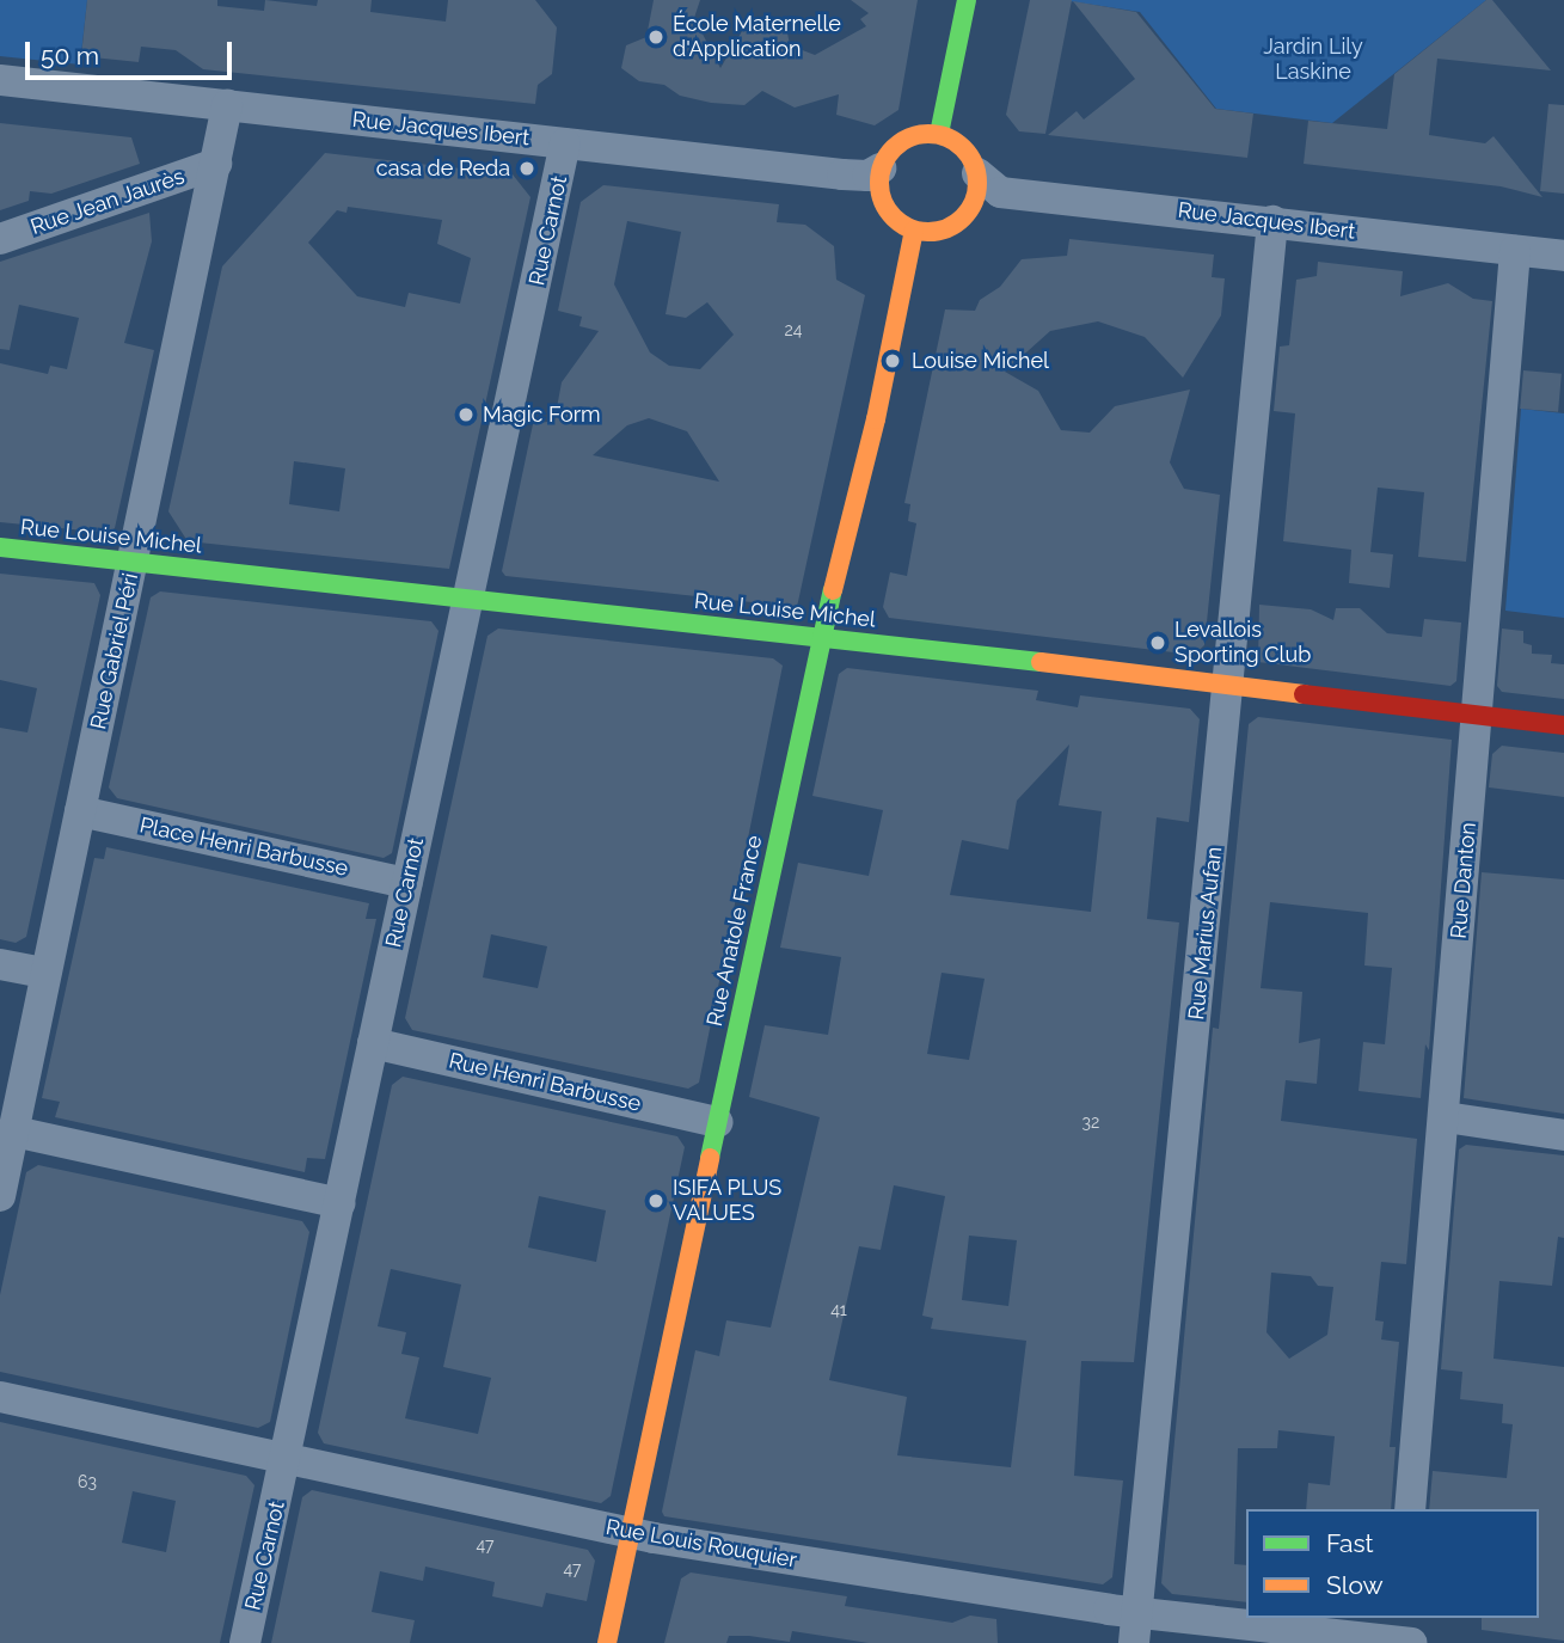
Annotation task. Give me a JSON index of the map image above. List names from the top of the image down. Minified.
{"streets":{"main road":["Rue Louise Michel","Rue Anatole France"],"street":["Rue Jacques Ibert","Rue Jean Jaurès","Rue Carnot","Rue Gabriel Péri","Place Henri Barbusse","Rue Danton","Rue Marius Aufan","Rue Henri Barbusse","Rue Louis Rouquier"]},"crossings":[["Rue Jacques Ibert","Rue Carnot"],["Rue Jacques Ibert","Rue Gabriel Péri"],["Rue Jacques Ibert","Rue Danton"],["Rue Jacques Ibert","Rue Anatole France"],["Rue Jacques Ibert","Rue Marius Aufan"],["Rue Jean Jaurès","Rue Gabriel Péri"],["Rue Carnot","Rue Louise Michel"],["Rue Carnot","Place Henri Barbusse"],["Rue Carnot","Rue Henri Barbusse"],["Rue Carnot","Rue Louis Rouquier"],["Rue Louise Michel","Rue Gabriel Péri"],["Rue Louise Michel","Rue Danton"],["Rue Louise Michel","Rue Anatole France"],["Rue Louise Michel","Rue Marius Aufan"],["Rue Gabriel Péri","Place Henri Barbusse"],["Rue Anatole France","Rue Henri Barbusse"],["Rue Anatole France","Rue Louis Rouquier"],["Rue Marius Aufan","Rue Louis Rouquier"]],"parks":["Jardin Lily Laskine"],"places":["École Maternelle d'Application","casa de Reda","Louise Michel","Magic Form","Levallois Sporting Club","ISIFA PLUS VALUES"],"house_numbers":["24","32","41","63","47","47"],"legend":["Fast","Slow"],"scale_bar":"50 m"}
